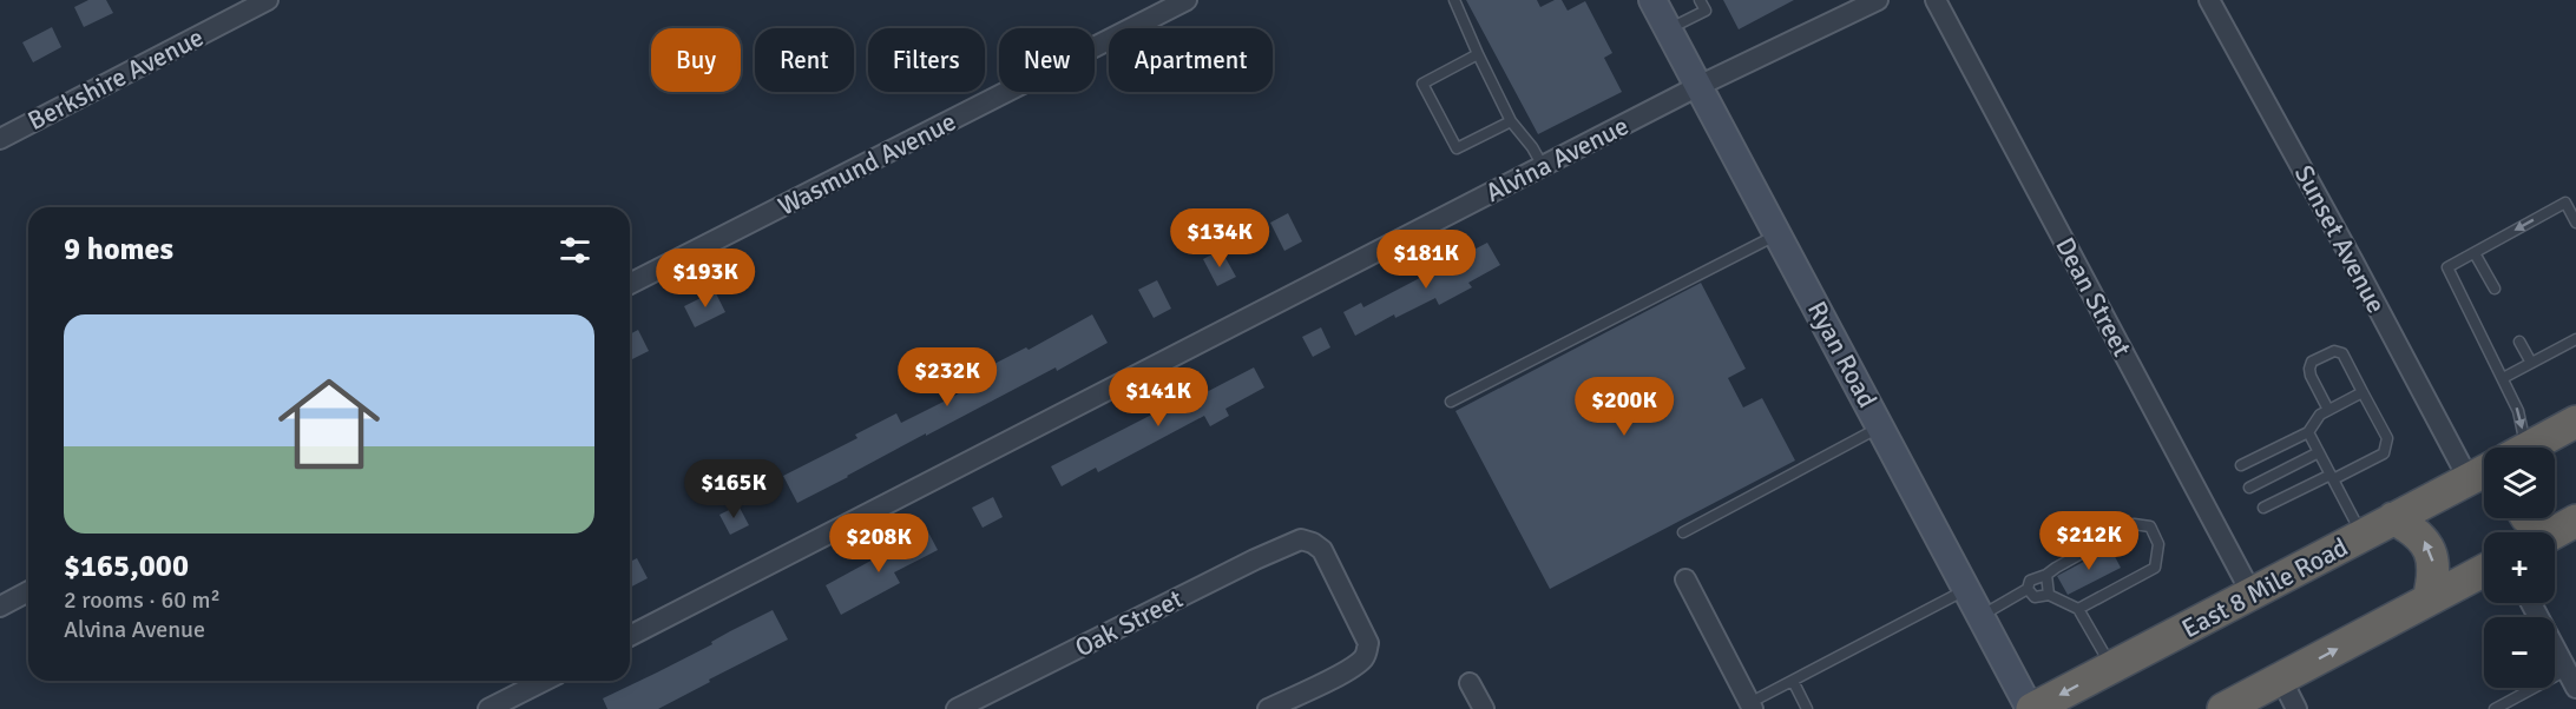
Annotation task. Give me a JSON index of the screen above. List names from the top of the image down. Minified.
{"streets":{"highway":["East 8 Mile Road"],"main road":["Ryan Road"],"street":["Berkshire Avenue","Alvina Avenue","Wasmund Avenue","Sunset Avenue","Dean Street","Oak Street"]},"crossings":[["Alvina Avenue","Ryan Road"],["Dean Street","East 8 Mile Road"],["Ryan Road","East 8 Mile Road"]],"page":{"chip":["Buy","Rent","Filters","New","Apartment"],"heading":"9 homes","price":["$134K","$181K","$193K","$232K","$141K","$200K","$165K","$212K","$208K"],"list":[{"name":"$165,000","note":"2 rooms · 60 m² · Alvina Avenue"}],"map_buttons":["+","−"]}}
